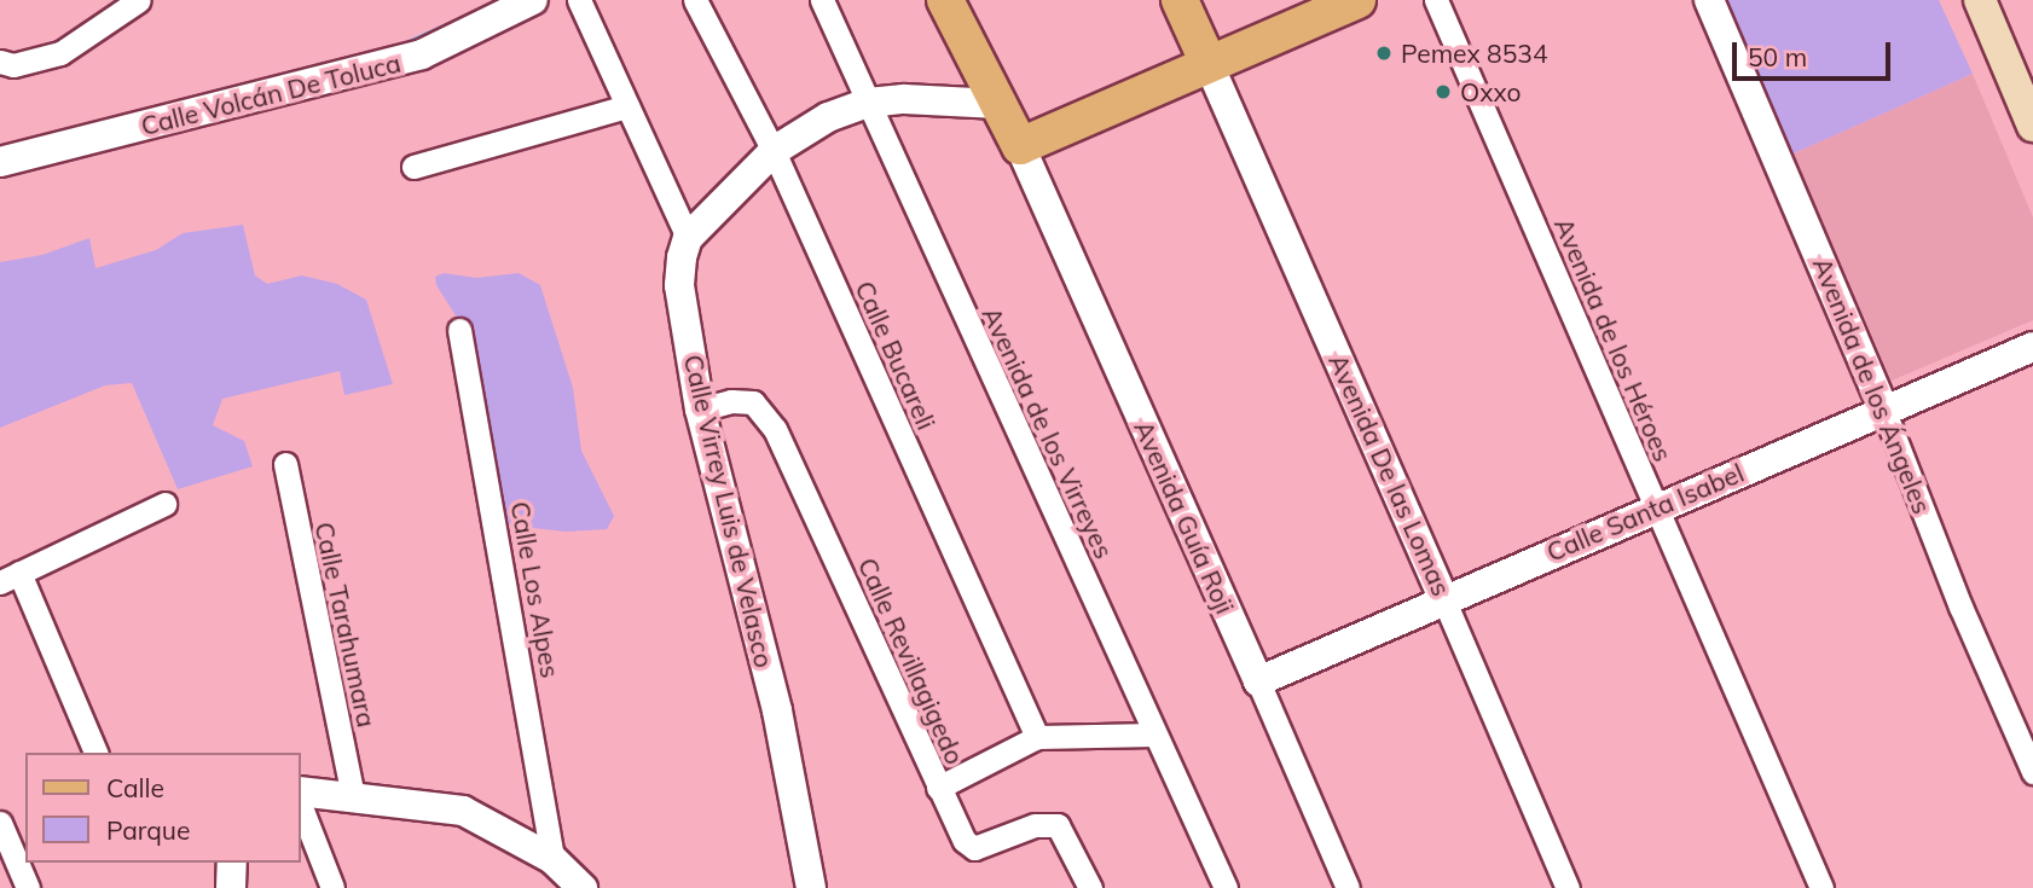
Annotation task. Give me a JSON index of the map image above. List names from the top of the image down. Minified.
{"streets":{"street":["Calle Volcán De Toluca","Avenida de los Héroes","Calle Bucareli","Avenida de los Ángeles","Avenida de los Virreyes","Avenida De las Lomas","Calle Virrey Luis de Velasco","Calle Santa Isabel","Avenida Guía Roji","Calle Los Alpes","Calle Tarahumara","Calle Revillagigedo"]},"crossings":[["Avenida de los Héroes","Calle Santa Isabel"],["Avenida de los Ángeles","Calle Santa Isabel"],["Avenida De las Lomas","Calle Santa Isabel"],["Calle Virrey Luis de Velasco","Calle Revillagigedo"],["Calle Santa Isabel","Avenida Guía Roji"]],"places":["Pemex 8534","Oxxo"],"legend":["Calle","Parque"],"scale_bar":"50 m"}
